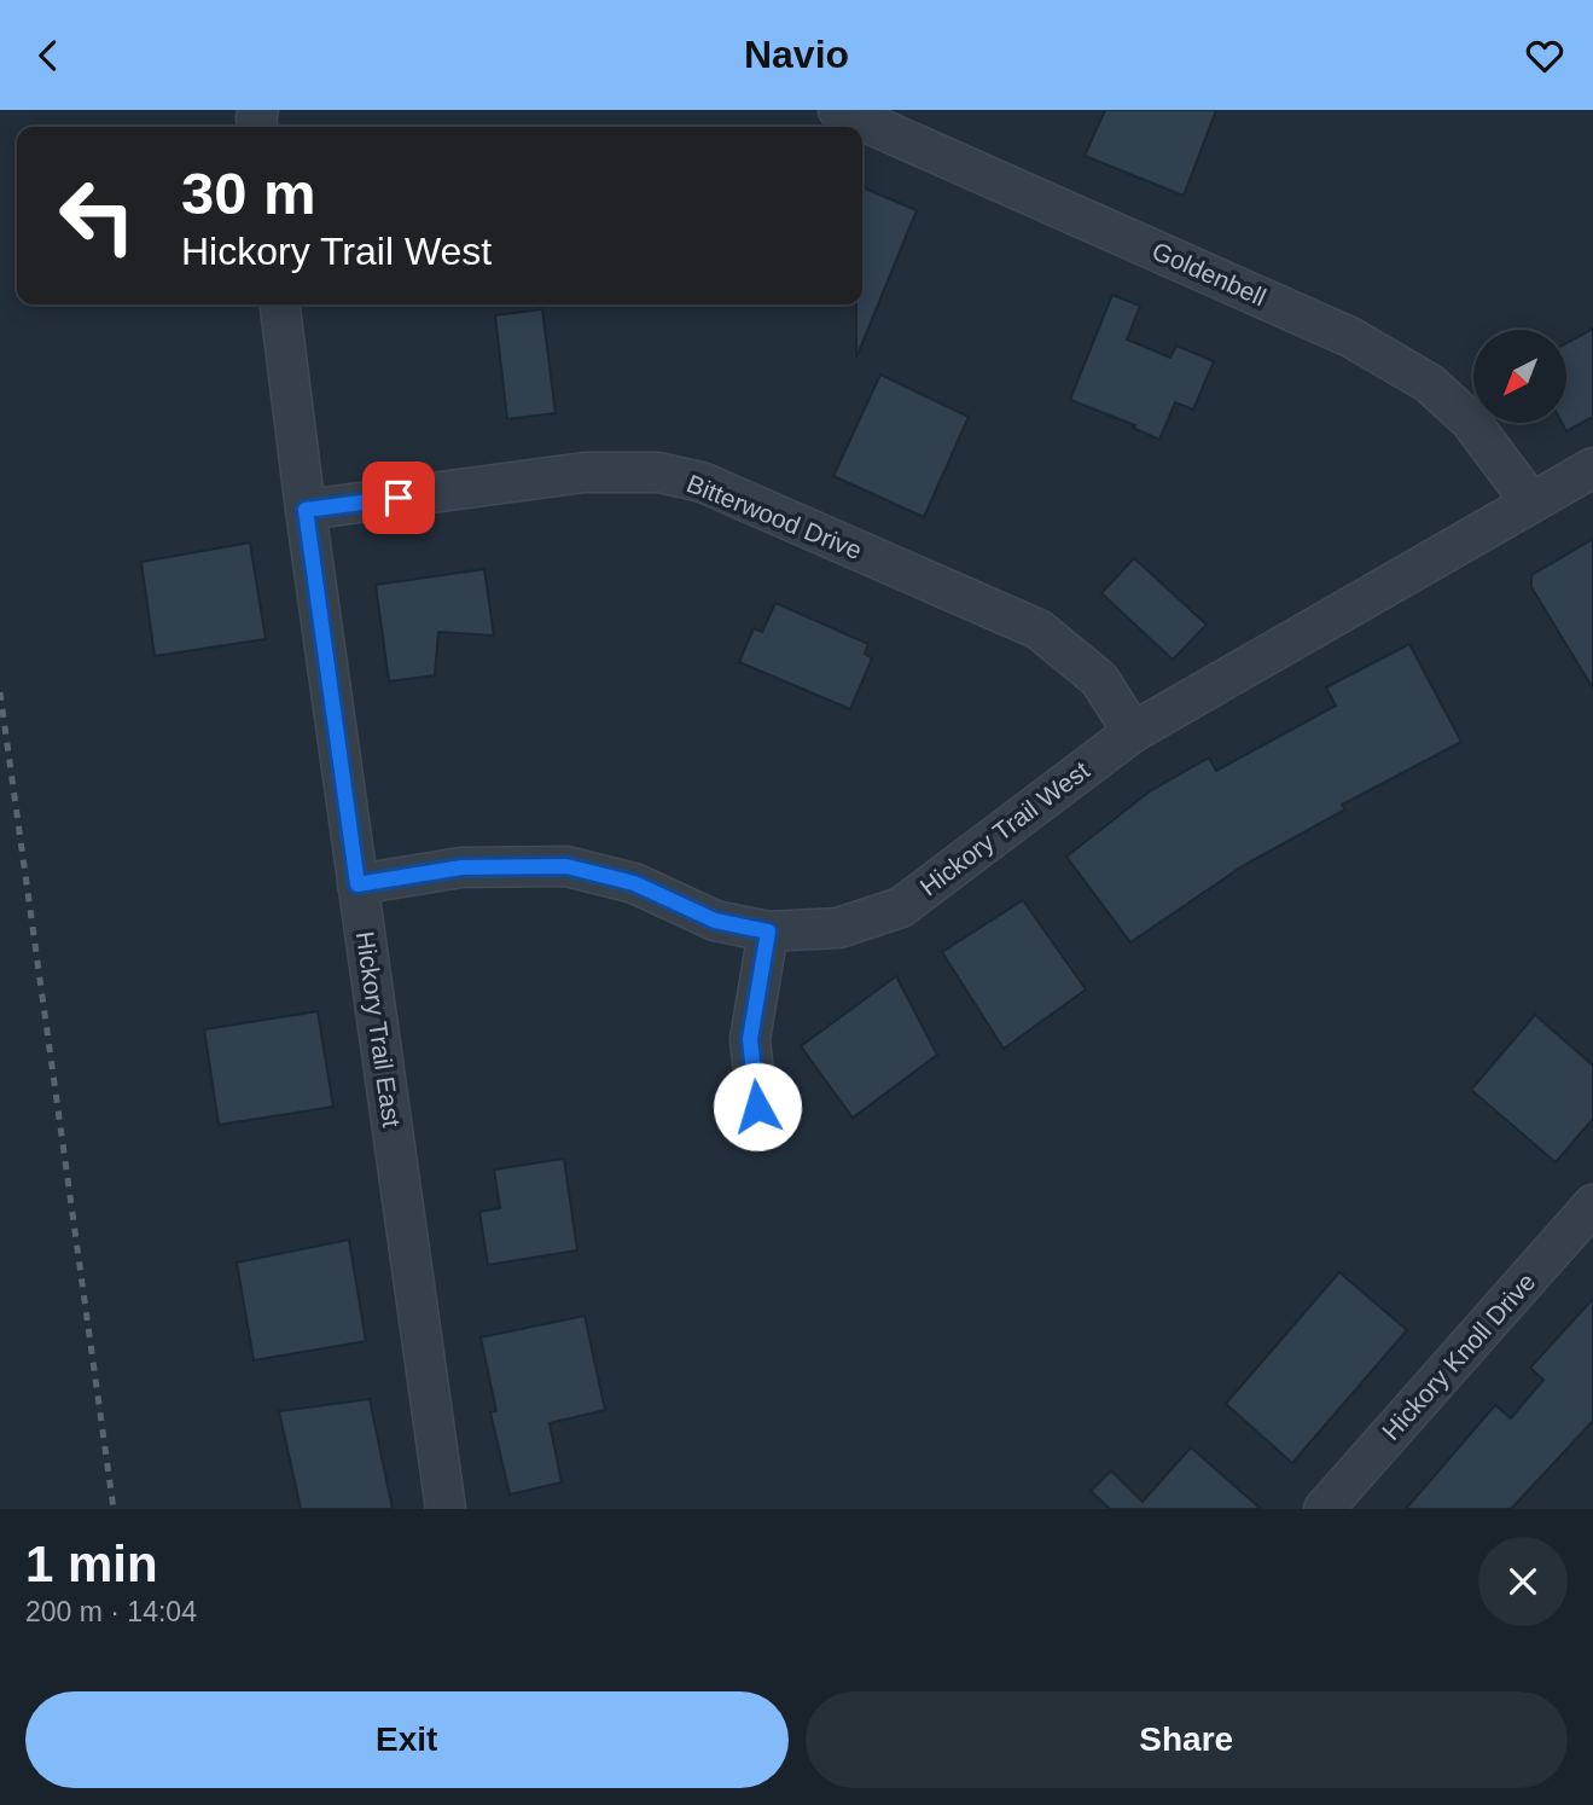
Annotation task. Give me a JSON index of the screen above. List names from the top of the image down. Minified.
{"streets":{"street":["Goldenbell","Bitterwood Drive","Hickory Trail West","Hickory Trail East","Hickory Knoll Drive"]},"crossings":[["Goldenbell","Hickory Trail West"],["Bitterwood Drive","Hickory Trail West"],["Bitterwood Drive","Hickory Trail East"],["Hickory Trail West","Hickory Trail East"]],"north":"bottom left","page":{"header":"Navio","turn":["30 m","Hickory Trail West"],"heading":["1 min","200 m · 14:04"],"buttons":["Exit","Share"]}}
